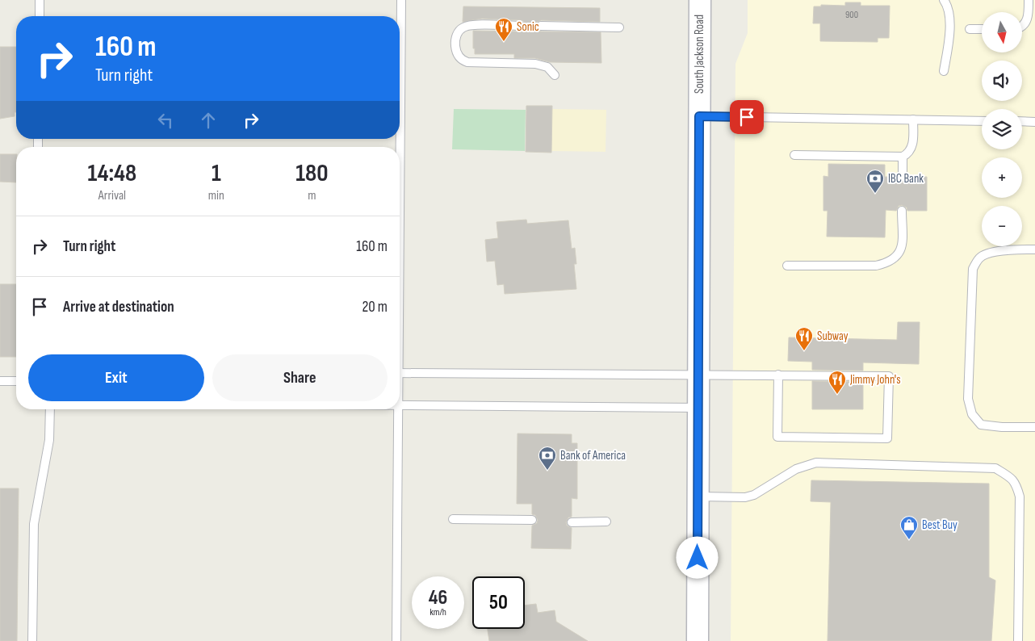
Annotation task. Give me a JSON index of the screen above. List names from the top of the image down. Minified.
{"streets":{"main road":["South Jackson Road"]},"places":{"restaurant":["Sonic","Subway","Jimmy John's"],"bank":["IBC Bank","Bank of America"],"shop":["Best Buy"]},"house_numbers":["900"],"north":"bottom","page":{"map_buttons":["+","−"],"turn":["160 m","Turn right"],"eta":["14:48","Arrival","1","min","180","m"],"list":[{"name":"Turn right","value":"160 m"},{"name":"Arrive at destination","value":"20 m"}],"buttons":["Exit","Share"],"speed":"46 km/h","limit":"50"}}
